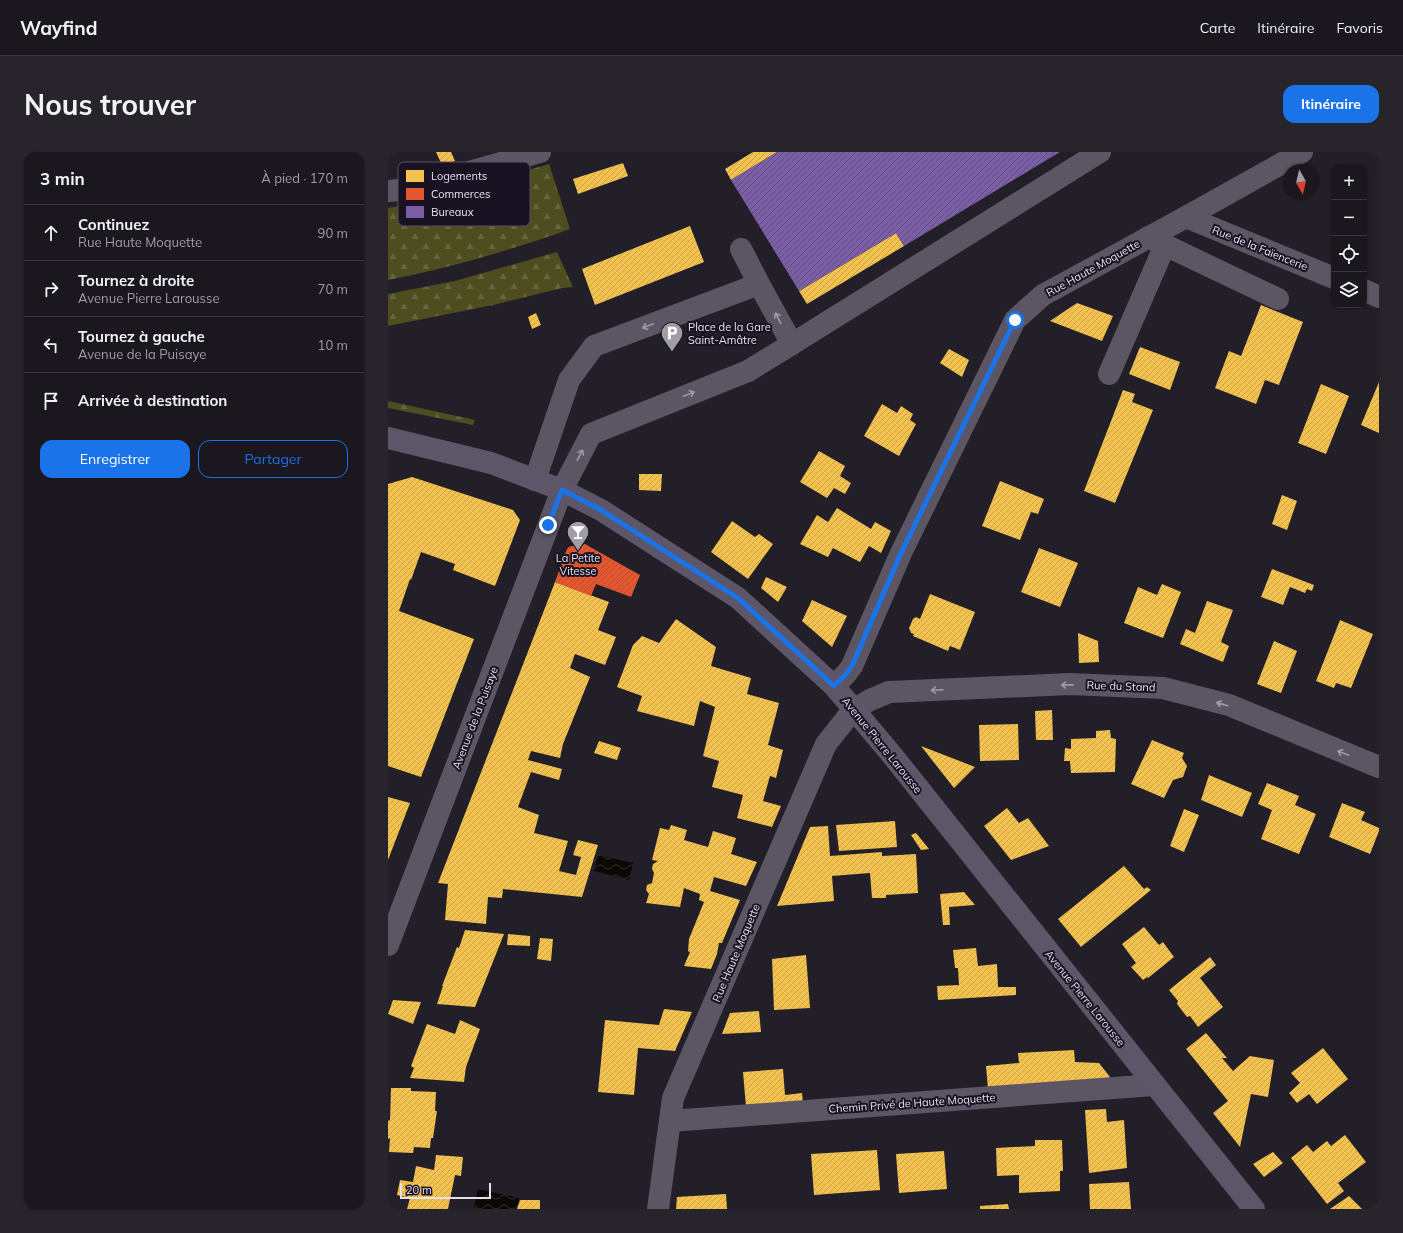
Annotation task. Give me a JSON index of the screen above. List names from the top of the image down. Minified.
{"streets":{"main road":["Avenue Pierre Larousse"],"street":["Rue de la Faïencerie","Rue Haute Moquette","Rue du Stand","Avenue de la Puisaye","Chemin Privé de Haute Moquette"]},"crossings":[["Rue de la Faïencerie","Rue Haute Moquette"],["Rue Haute Moquette","Rue du Stand"],["Rue Haute Moquette","Avenue Pierre Larousse"],["Rue Haute Moquette","Chemin Privé de Haute Moquette"],["Rue du Stand","Avenue Pierre Larousse"],["Avenue de la Puisaye","Avenue Pierre Larousse"],["Avenue Pierre Larousse","Chemin Privé de Haute Moquette"]],"one_way":["Rue du Stand"],"places":{"parking":["Place de la Gare Saint-Amâtre"],"bar":["La Petite Vitesse"]},"legend":["Logements","Commerces","Bureaux"],"scale_bar":"20 m","north":"bottom","page":{"header":"Wayfind","nav":["Carte","Itinéraire","Favoris"],"buttons":["Itinéraire",["Enregistrer","Partager"]],"title":"Nous trouver","heading":["3 min","À pied · 170 m"],"map_buttons":["+","−"],"list":[["Continuez","Rue Haute Moquette","90 m"],["Tournez à droite","Avenue Pierre Larousse","70 m"],["Tournez à gauche","Avenue de la Puisaye","10 m"],"Arrivée à destination"],"scale":"20 m"}}
